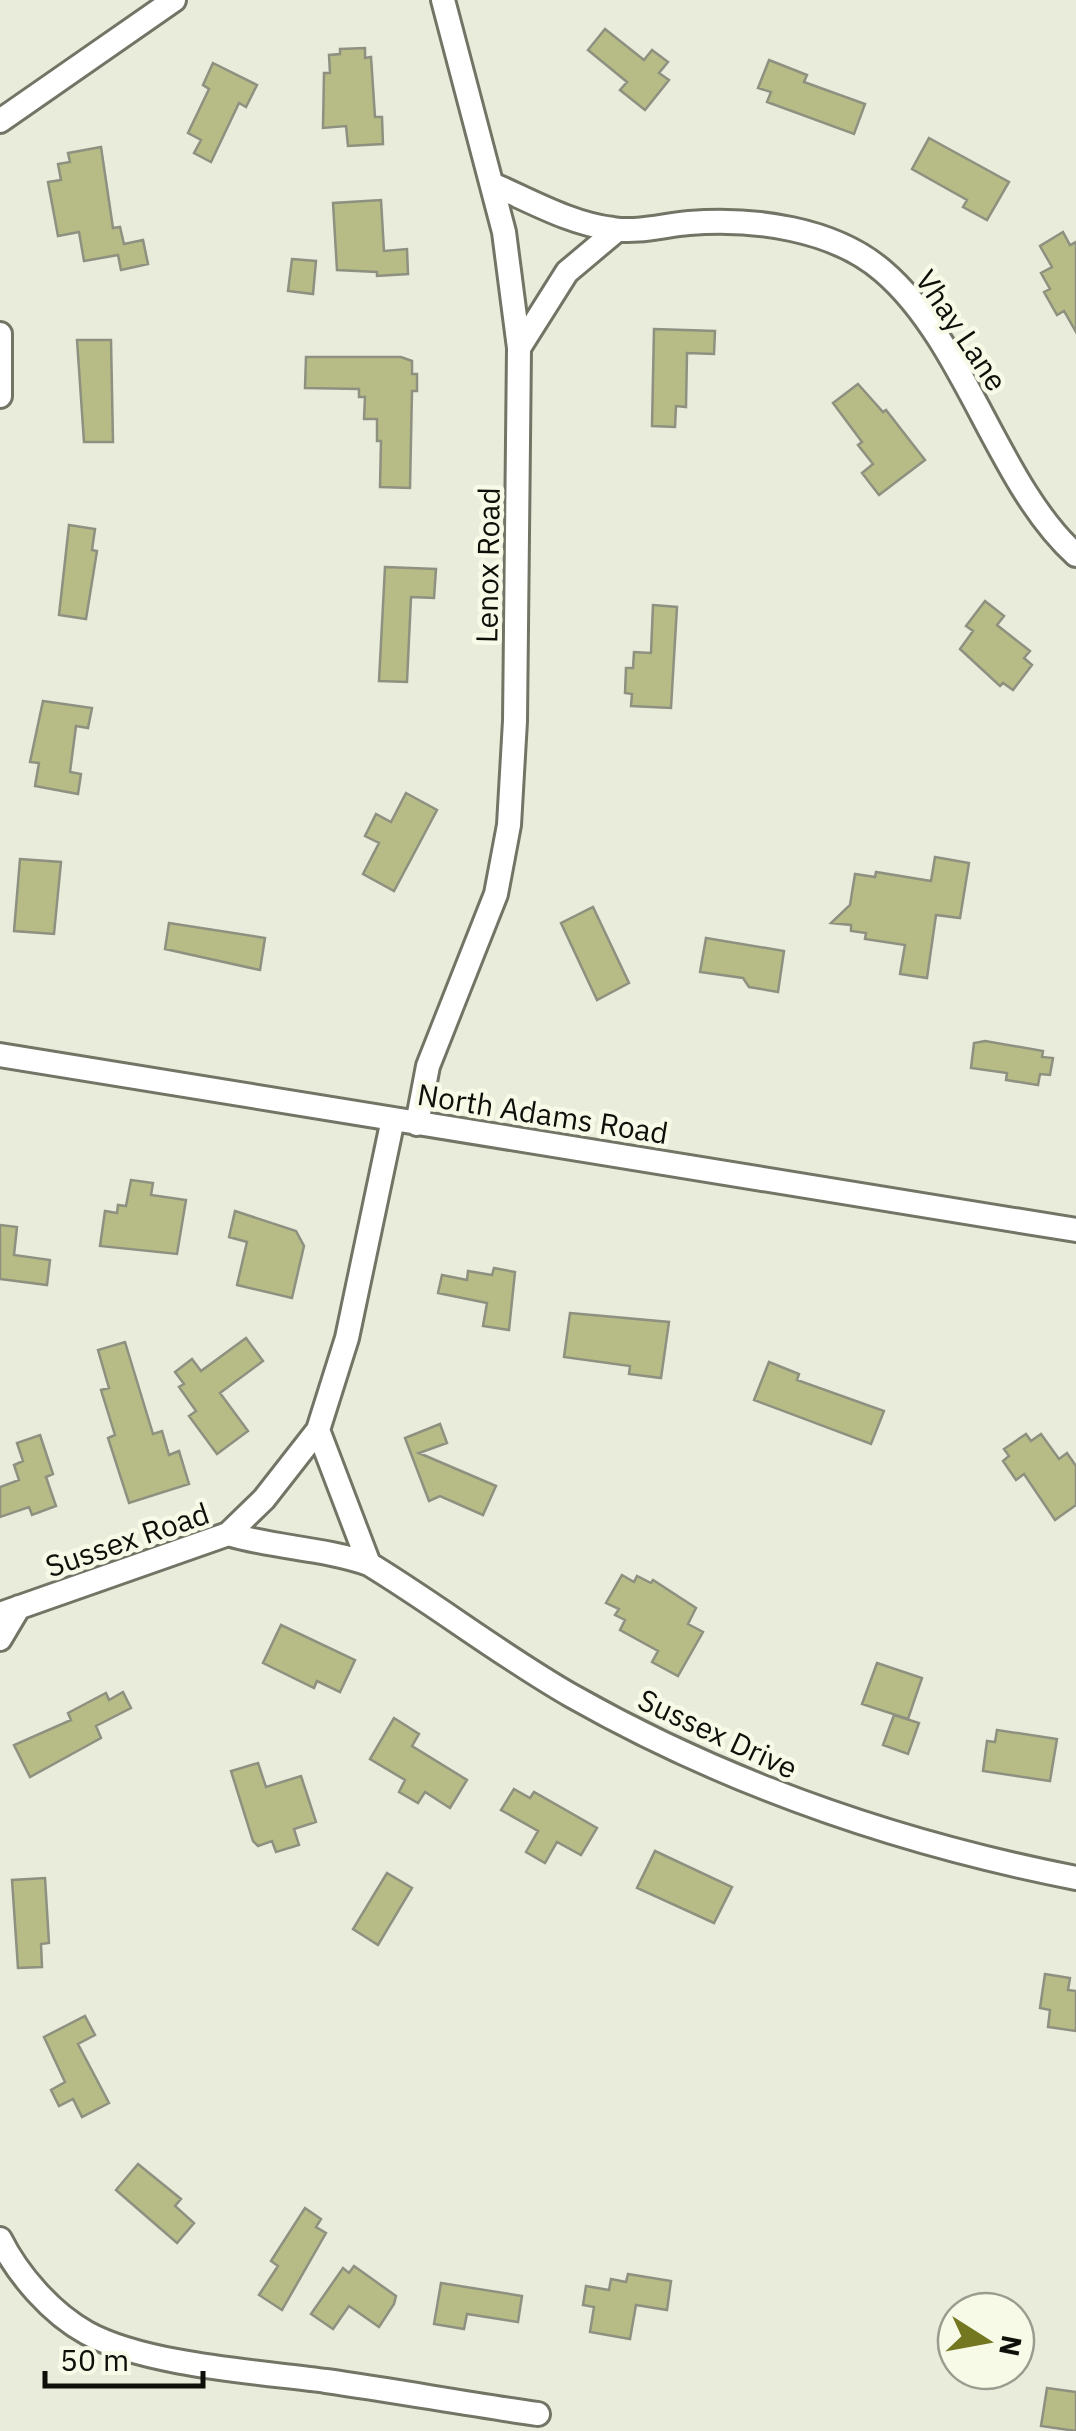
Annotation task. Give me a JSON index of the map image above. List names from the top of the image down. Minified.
{"streets":{"street":["Vhay Lane","Lenox Road","North Adams Road","Sussex Road","Sussex Drive"]},"crossings":[["Vhay Lane","Lenox Road"],["Lenox Road","North Adams Road"],["Lenox Road","Sussex Road"],["Sussex Road","Sussex Drive"]],"scale_bar":"50 m","north":"right"}
